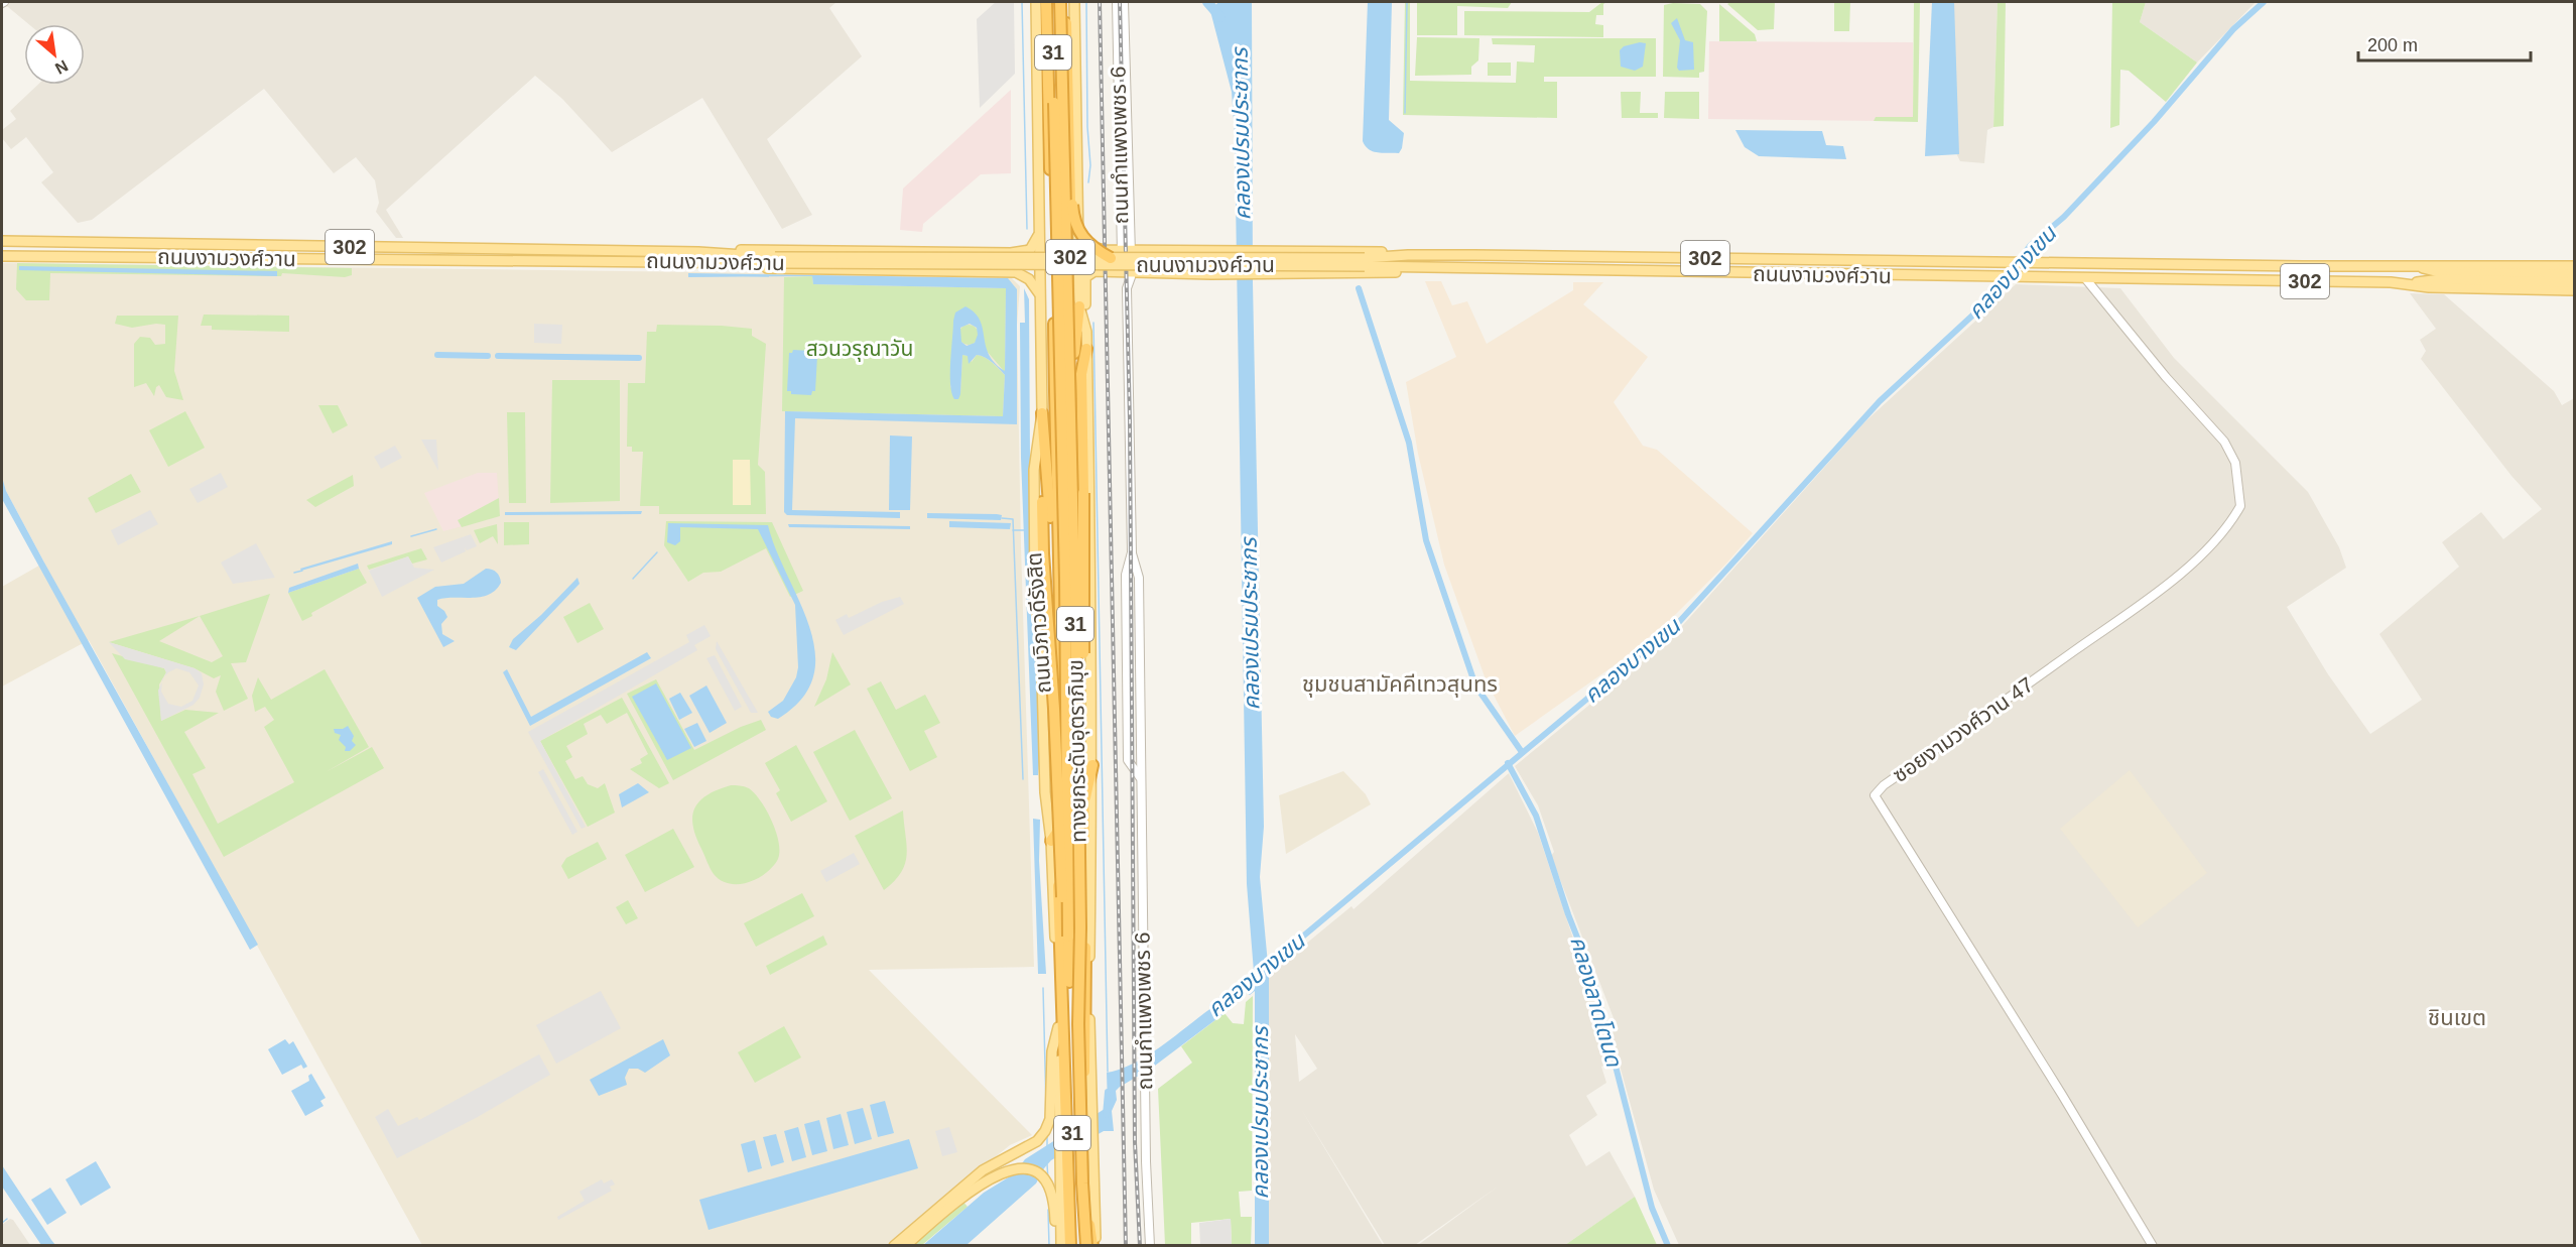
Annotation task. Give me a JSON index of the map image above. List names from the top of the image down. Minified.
{"streets":{"highway":["31","ถนนวิภาวดีรังสิต","ทางยกระดับอุตราภิมุข"],"main road":["302","ถนนงามวงศ์วาน"],"street":["ถนนกำแพงเพชร 6","ซอยงามวงศ์วาน 47"]},"crossings":[["ถนนงามวงศ์วาน","ซอยงามวงศ์วาน 47"],["ถนนวิภาวดีรังสิต","ทางยกระดับอุตราภิมุข"]],"districts":["ชุมชนสามัคคีเทวสุนทร","ชินเขต"],"water":["คลองเปรมประชากร","คลองบางเขน","คลองลาดโตนด"],"parks":["สวนวรุณาวัน"],"scale_bar":"200 m","north":"bottom right"}
